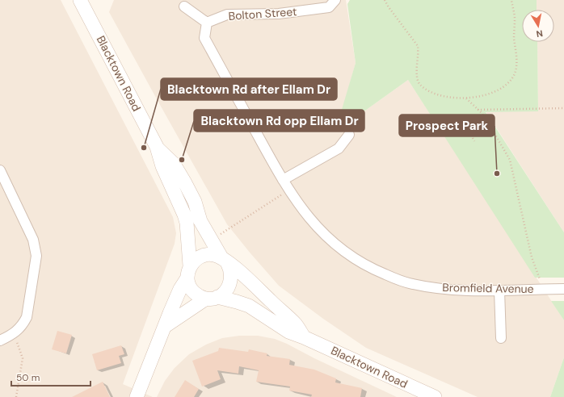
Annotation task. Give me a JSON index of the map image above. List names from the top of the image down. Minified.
{"streets":{"main road":["Blacktown Road"],"street":["Bolton Street","Bromfield Avenue"]},"crossings":[["Bolton Street","Bromfield Avenue"]],"places":["Blacktown Rd after Ellam Dr","Blacktown Rd opp Ellam Dr","Prospect Park"],"scale_bar":"50 m","north":"bottom"}
